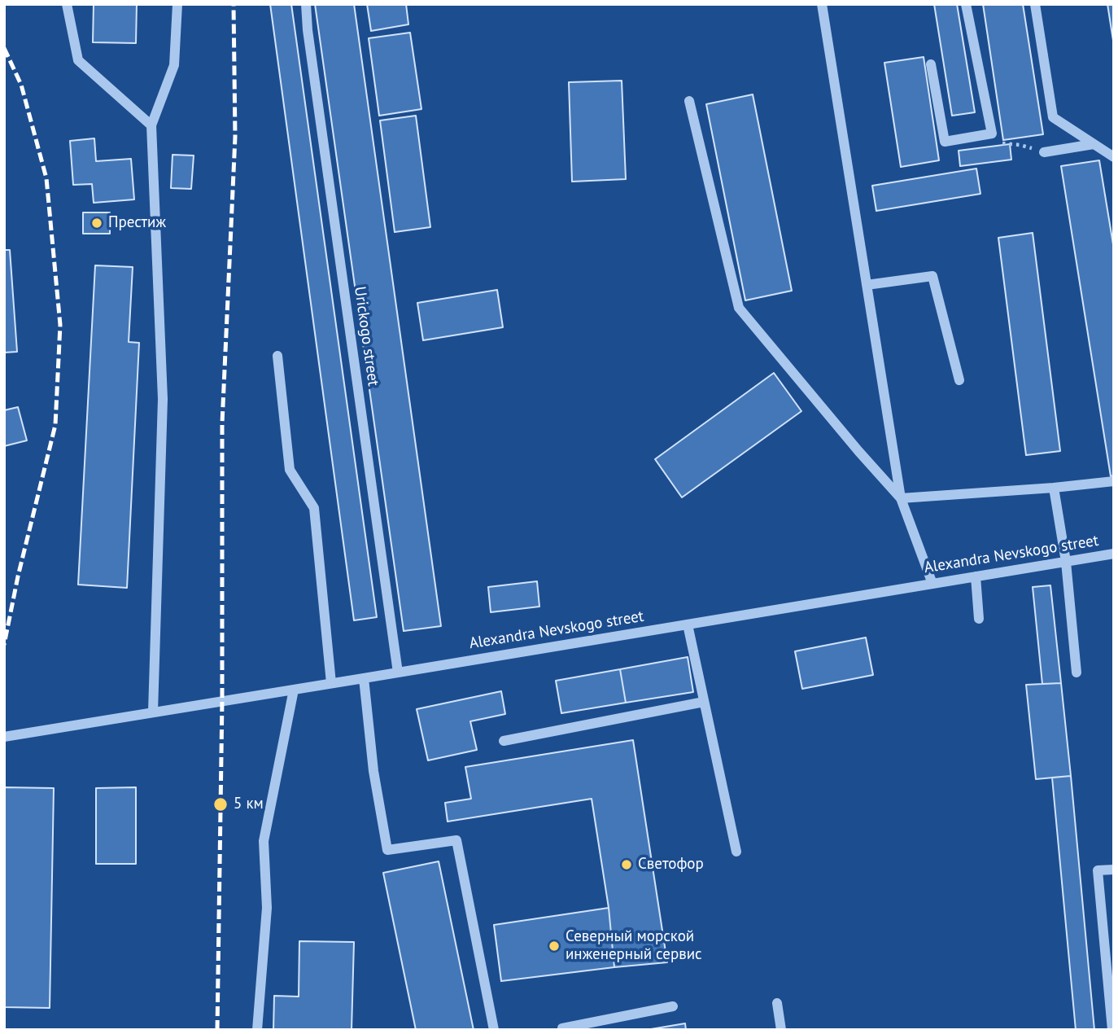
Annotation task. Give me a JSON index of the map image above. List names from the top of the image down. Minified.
{"streets":{"street":["Urickogo street","Alexandra Nevskogo street"]},"crossings":[["Urickogo street","Alexandra Nevskogo street"]],"places":["Престиж","5 км","Светофор","Северный морской инженерный сервис"]}
